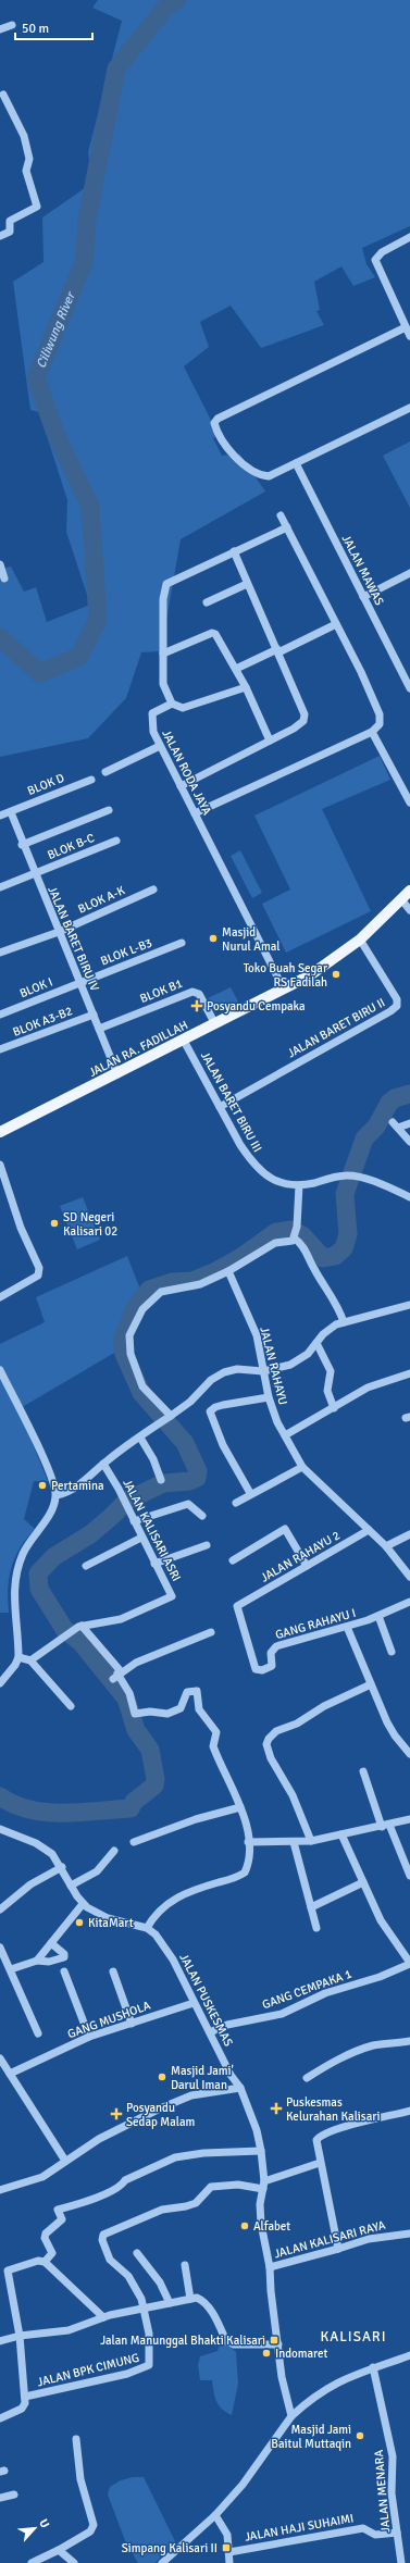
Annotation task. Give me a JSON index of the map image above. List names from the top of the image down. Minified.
{"streets":{"main road":["JALAN RA. FADILLAH"],"street":["JALAN MAWAS","JALAN RODA JAYA","BLOK D","BLOK B-C","BLOK A-K","JALAN BARET BIRU IV","BLOK L-B3","BLOK I","BLOK B1","BLOK A3-B2","JALAN BARET BIRU II","JALAN BARET BIRU III","JALAN RAHAYU","JALAN KALISARI ASRI","JALAN RAHAYU 2","GANG RAHAYU I","GANG CEMPAKA 1","JALAN PUSKESMAS","GANG MUSHOLA","JALAN KALISARI RAYA","JALAN BPK CIMUNG","JALAN MENARA","JALAN HAJI SUHAIMI"]},"crossings":[["JALAN RODA JAYA","JALAN RA. FADILLAH"],["BLOK D","JALAN BARET BIRU IV"],["BLOK B-C","JALAN BARET BIRU IV"],["BLOK A-K","JALAN BARET BIRU IV"],["JALAN BARET BIRU IV","BLOK L-B3"],["JALAN BARET BIRU IV","BLOK I"],["JALAN BARET BIRU IV","BLOK B1"],["JALAN BARET BIRU IV","BLOK A3-B2"],["JALAN BARET BIRU IV","JALAN RA. FADILLAH"],["BLOK L-B3","BLOK I"],["BLOK B1","JALAN RA. FADILLAH"],["JALAN BARET BIRU II","JALAN RA. FADILLAH"],["JALAN BARET BIRU II","JALAN BARET BIRU III"],["JALAN RA. FADILLAH","JALAN BARET BIRU III"],["JALAN RAHAYU","JALAN RAHAYU 2"],["JALAN RAHAYU 2","GANG RAHAYU I"],["GANG CEMPAKA 1","JALAN PUSKESMAS"],["JALAN PUSKESMAS","GANG MUSHOLA"],["JALAN PUSKESMAS","JALAN KALISARI RAYA"],["JALAN MENARA","JALAN HAJI SUHAIMI"]],"districts":["KALISARI"],"water":["Ciliwung River"],"places":{"other":["Masjid Nurul Amal","Toko Buah Segar RS Fadilah","SD Negeri Kalisari 02","Pertamina","KitaMart","Masjid Jami' Darul Iman","Alfabet","Indomaret","Masjid Jami Baitul Muttaqin"],"health":["Posyandu Cempaka","Puskesmas Kelurahan Kalisari","Posyandu Sedap Malam"],"transit":["Jalan Manunggal Bhakti Kalisari","Simpang Kalisari II"]},"scale_bar":"50 m","north":"top right"}
